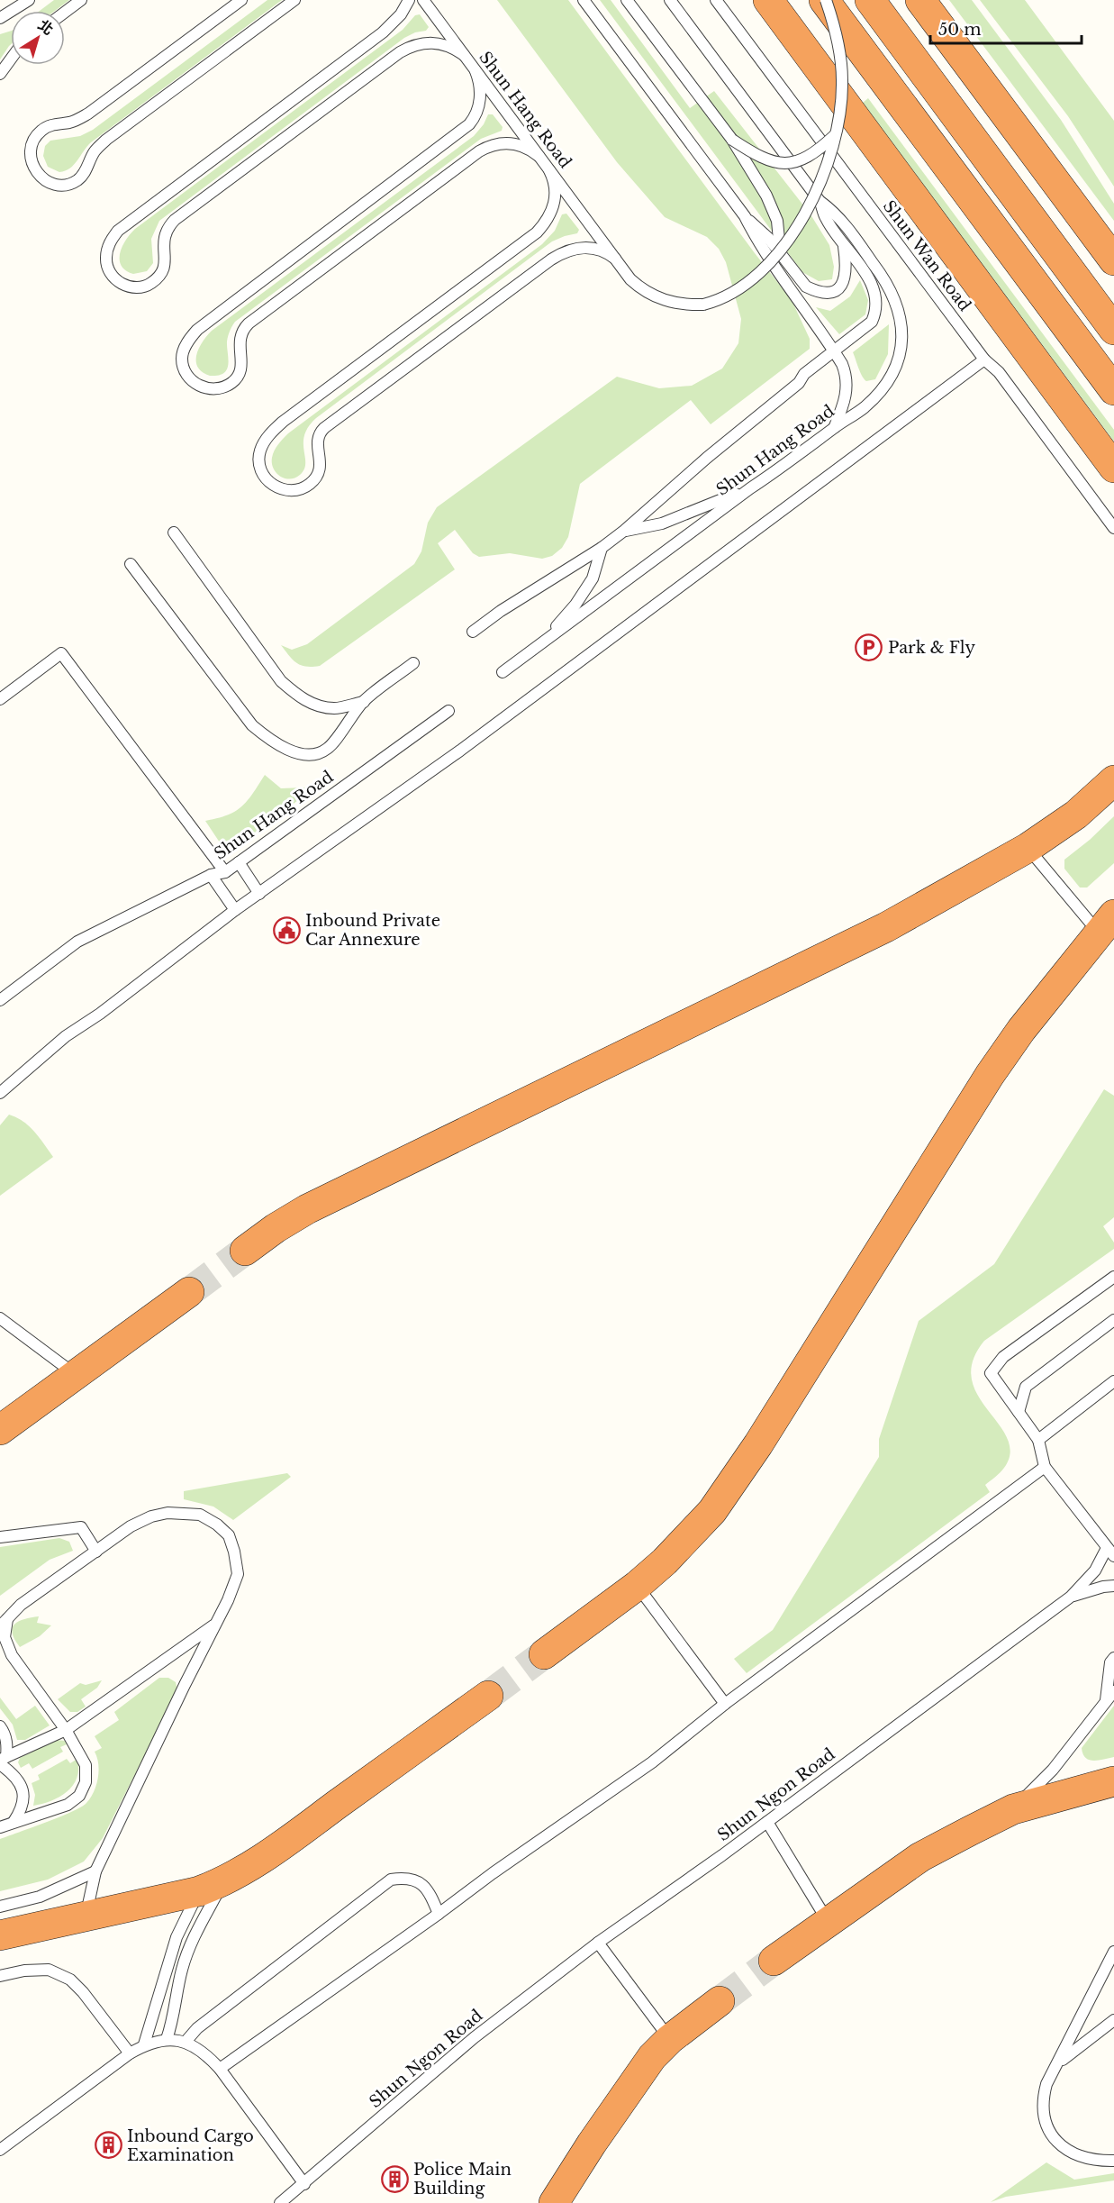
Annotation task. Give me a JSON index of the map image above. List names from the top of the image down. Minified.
{"streets":{"lane":["Shun Hang Road","Shun Wan Road","Shun Ngon Road"]},"places":{"parking":["Park & Fly"],"public building":["Inbound Private Car Annexure"],"building":["Inbound Cargo Examination","Police Main Building"]},"scale_bar":"50 m","north":"top right"}
